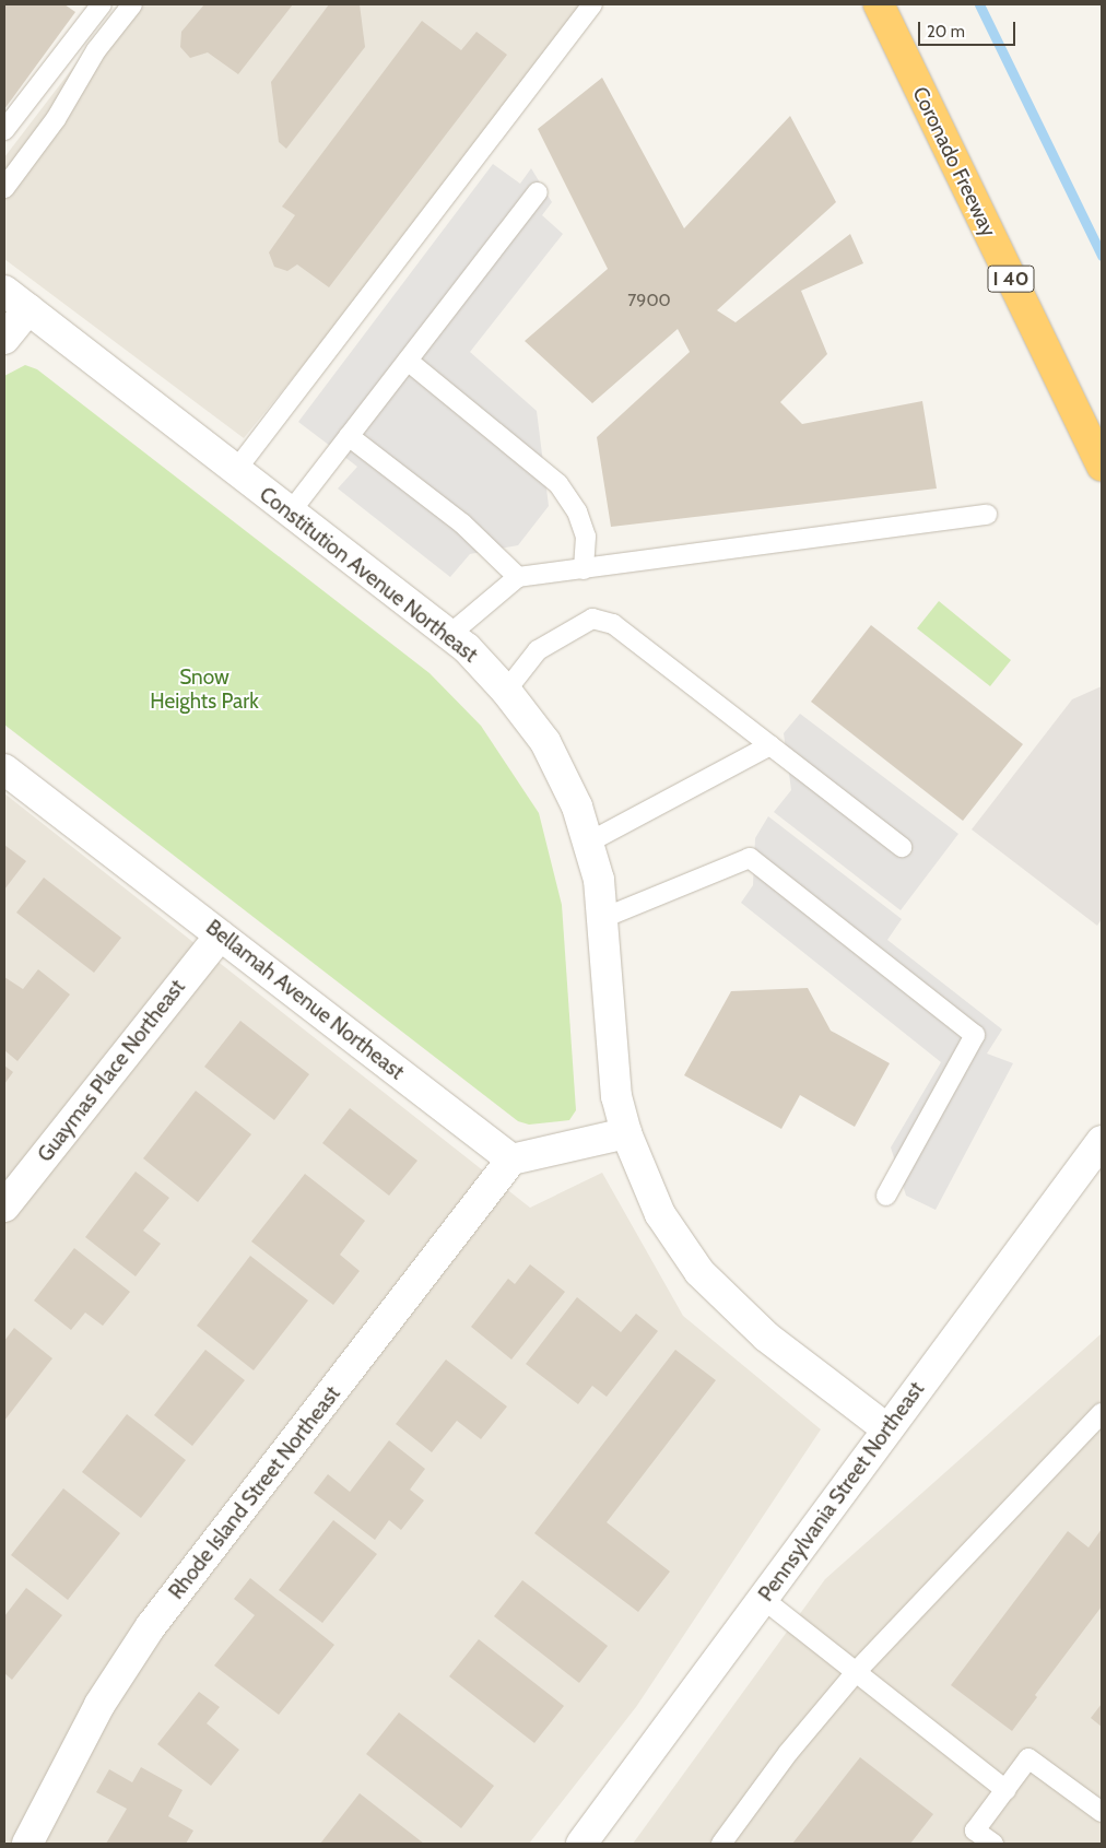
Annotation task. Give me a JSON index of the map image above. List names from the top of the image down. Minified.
{"streets":{"highway":["Coronado Freeway","I 40"],"street":["Constitution Avenue Northeast","Bellamah Avenue Northeast","Guaymas Place Northeast","Pennsylvania Street Northeast","Rhode Island Street Northeast"]},"crossings":[["Constitution Avenue Northeast","Pennsylvania Street Northeast"],["Bellamah Avenue Northeast","Guaymas Place Northeast"],["Bellamah Avenue Northeast","Rhode Island Street Northeast"]],"parks":["Snow Heights Park"],"house_numbers":["7900"],"scale_bar":"20 m"}
